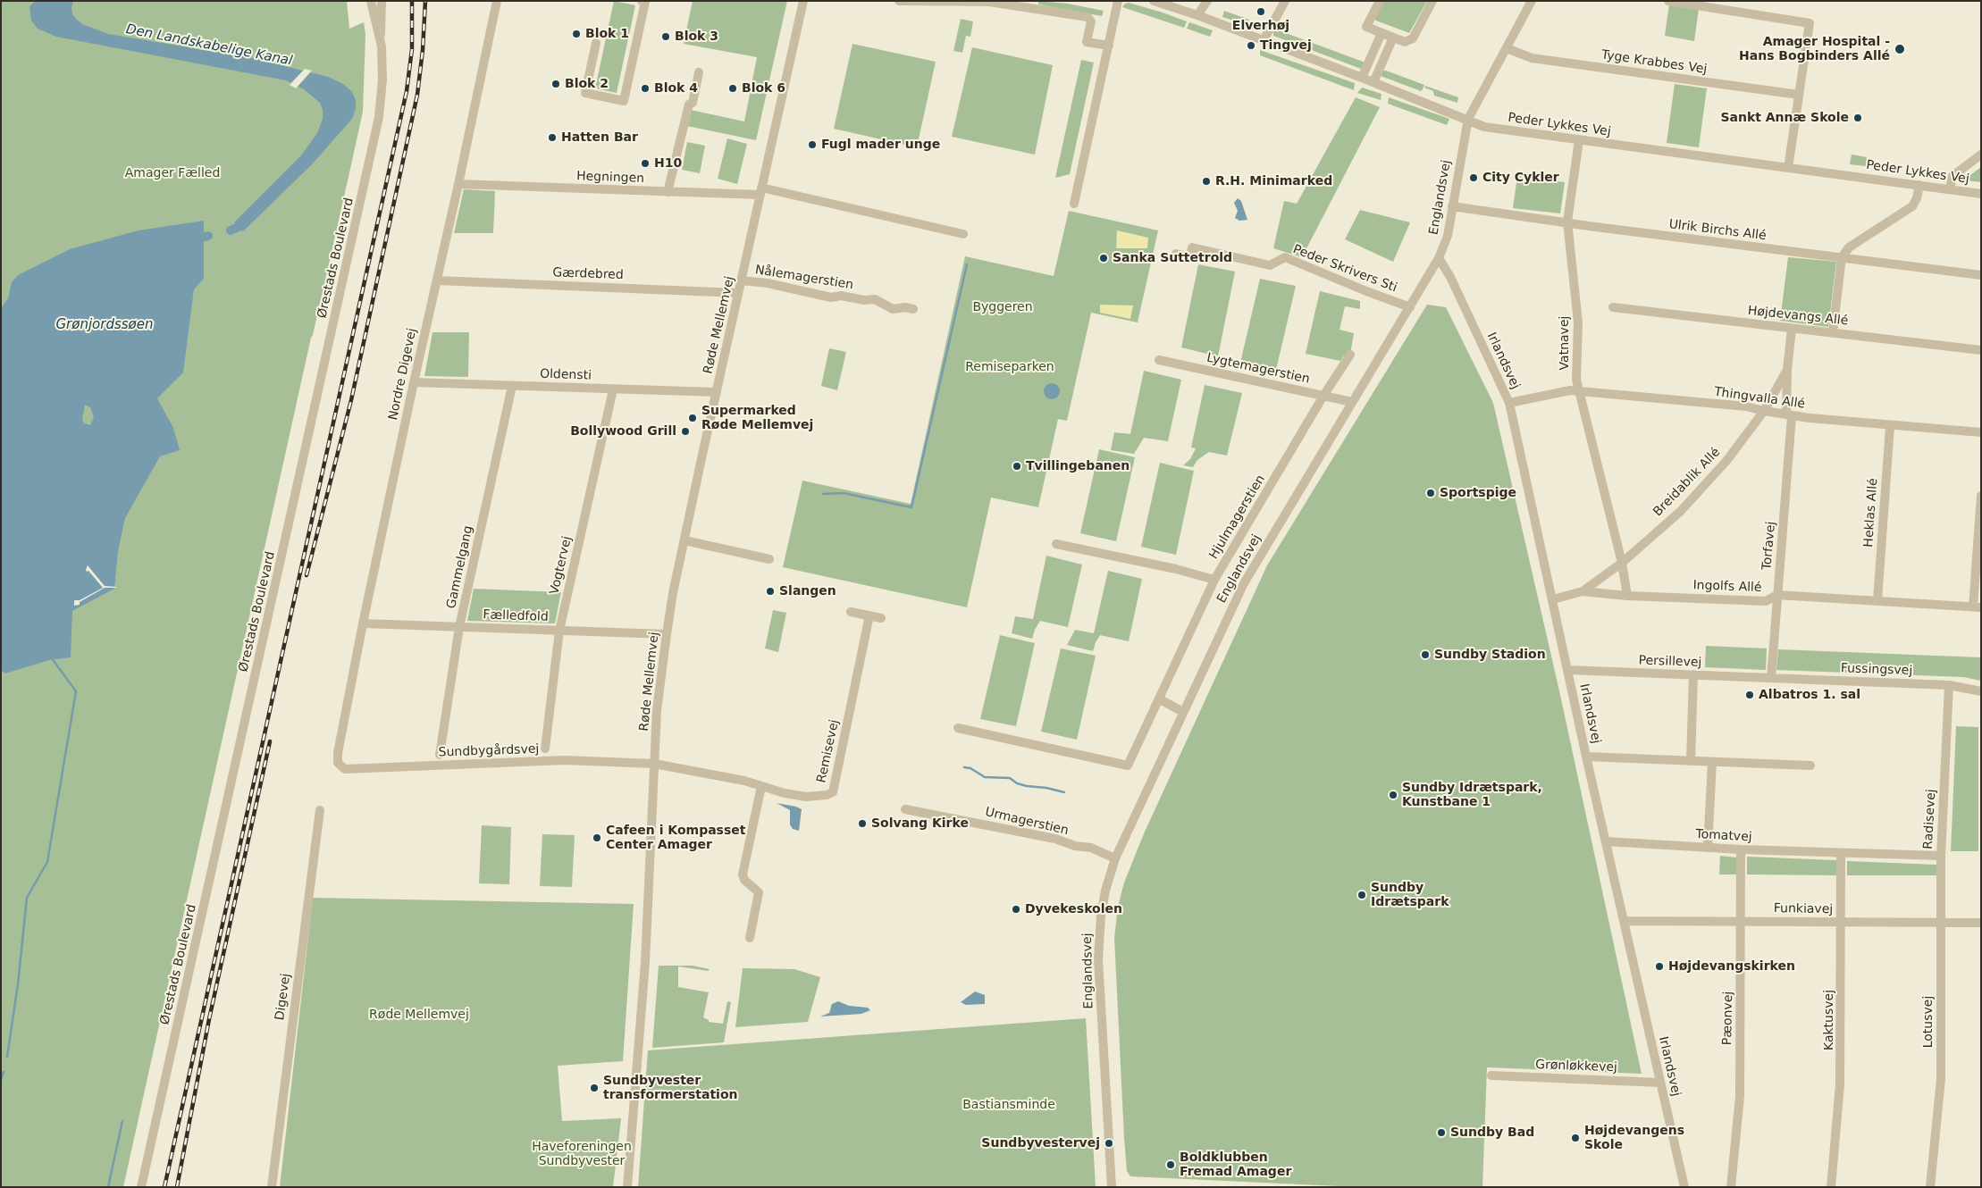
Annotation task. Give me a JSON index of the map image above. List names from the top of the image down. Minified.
{"streets":{"street":["Tyge Krabbes Vej","Peder Lykkes Vej","Hegningen","Englandsvej","Ulrik Birchs Allé","Ørestads Boulevard","Peder Skrivers Sti","Gærdebred","Nålemagerstien","Højdevangs Allé","Røde Mellemvej","Vatnavej","Irlandsvej","Lygtemagerstien","Nordre Digevej","Oldensti","Thingvalla Allé","Breidablik Allé","Heklas Allé","Hjulmagerstien","Torfavej","Vogtervej","Gammelgang","Ingolfs Allé","Fælledfold","Persillevej","Fussingsvej","Sundbygårdsvej","Remisevej","Radisevej","Urmagerstien","Tomatvej","Funkiavej","Digevej","Pæonvej","Kaktusvej","Lotusvej","Grønløkkevej"]},"crossings":[["Tyge Krabbes Vej","Englandsvej"],["Peder Lykkes Vej","Englandsvej"],["Peder Lykkes Vej","Vatnavej"],["Hegningen","Røde Mellemvej"],["Hegningen","Nordre Digevej"],["Englandsvej","Ulrik Birchs Allé"],["Englandsvej","Peder Skrivers Sti"],["Englandsvej","Irlandsvej"],["Englandsvej","Lygtemagerstien"],["Englandsvej","Urmagerstien"],["Ulrik Birchs Allé","Vatnavej"],["Gærdebred","Røde Mellemvej"],["Gærdebred","Nordre Digevej"],["Nålemagerstien","Røde Mellemvej"],["Højdevangs Allé","Breidablik Allé"],["Røde Mellemvej","Oldensti"],["Røde Mellemvej","Fælledfold"],["Røde Mellemvej","Sundbygårdsvej"],["Røde Mellemvej","Remisevej"],["Vatnavej","Thingvalla Allé"],["Vatnavej","Breidablik Allé"],["Vatnavej","Ingolfs Allé"],["Irlandsvej","Thingvalla Allé"],["Irlandsvej","Ingolfs Allé"],["Irlandsvej","Persillevej"],["Irlandsvej","Tomatvej"],["Irlandsvej","Funkiavej"],["Irlandsvej","Grønløkkevej"],["Lygtemagerstien","Hjulmagerstien"],["Nordre Digevej","Oldensti"],["Nordre Digevej","Fælledfold"],["Nordre Digevej","Sundbygårdsvej"],["Oldensti","Vogtervej"],["Oldensti","Gammelgang"],["Thingvalla Allé","Breidablik Allé"],["Thingvalla Allé","Heklas Allé"],["Thingvalla Allé","Torfavej"],["Breidablik Allé","Torfavej"],["Breidablik Allé","Ingolfs Allé"],["Heklas Allé","Ingolfs Allé"],["Torfavej","Ingolfs Allé"],["Torfavej","Persillevej"],["Torfavej","Fussingsvej"],["Vogtervej","Fælledfold"],["Gammelgang","Fælledfold"],["Persillevej","Fussingsvej"],["Fussingsvej","Radisevej"],["Sundbygårdsvej","Remisevej"],["Radisevej","Tomatvej"],["Radisevej","Kaktusvej"],["Radisevej","Lotusvej"],["Tomatvej","Pæonvej"],["Tomatvej","Kaktusvej"],["Funkiavej","Pæonvej"],["Funkiavej","Kaktusvej"],["Funkiavej","Lotusvej"]],"water":["Den Landskabelige Kanal","Grønjordssøen"],"parks":["Amager Fælled","Byggeren","Remiseparken","Røde Mellemvej","Bastiansminde","Haveforeningen Sundbyvester"],"places":["Elverhøj","Blok 1","Blok 3","Tingvej","Amager Hospital - Hans Bogbinders Allé","Blok 2","Blok 4","Blok 6","Sankt Annæ Skole","Hatten Bar","Fugl mader unge","H10","City Cykler","R.H. Minimarked","Sanka Suttetrold","Supermarked Røde Mellemvej","Bollywood Grill","Tvillingebanen","Sportspige","Slangen","Sundby Stadion","Albatros 1. sal","Sundby Idrætspark, Kunstbane 1","Solvang Kirke","Cafeen i Kompasset Center Amager","Sundby Idrætspark","Dyvekeskolen","Højdevangskirken","Sundbyvester transformerstation","Sundby Bad","Højdevangens Skole","Sundbyvestervej","Boldklubben Fremad Amager"]}
